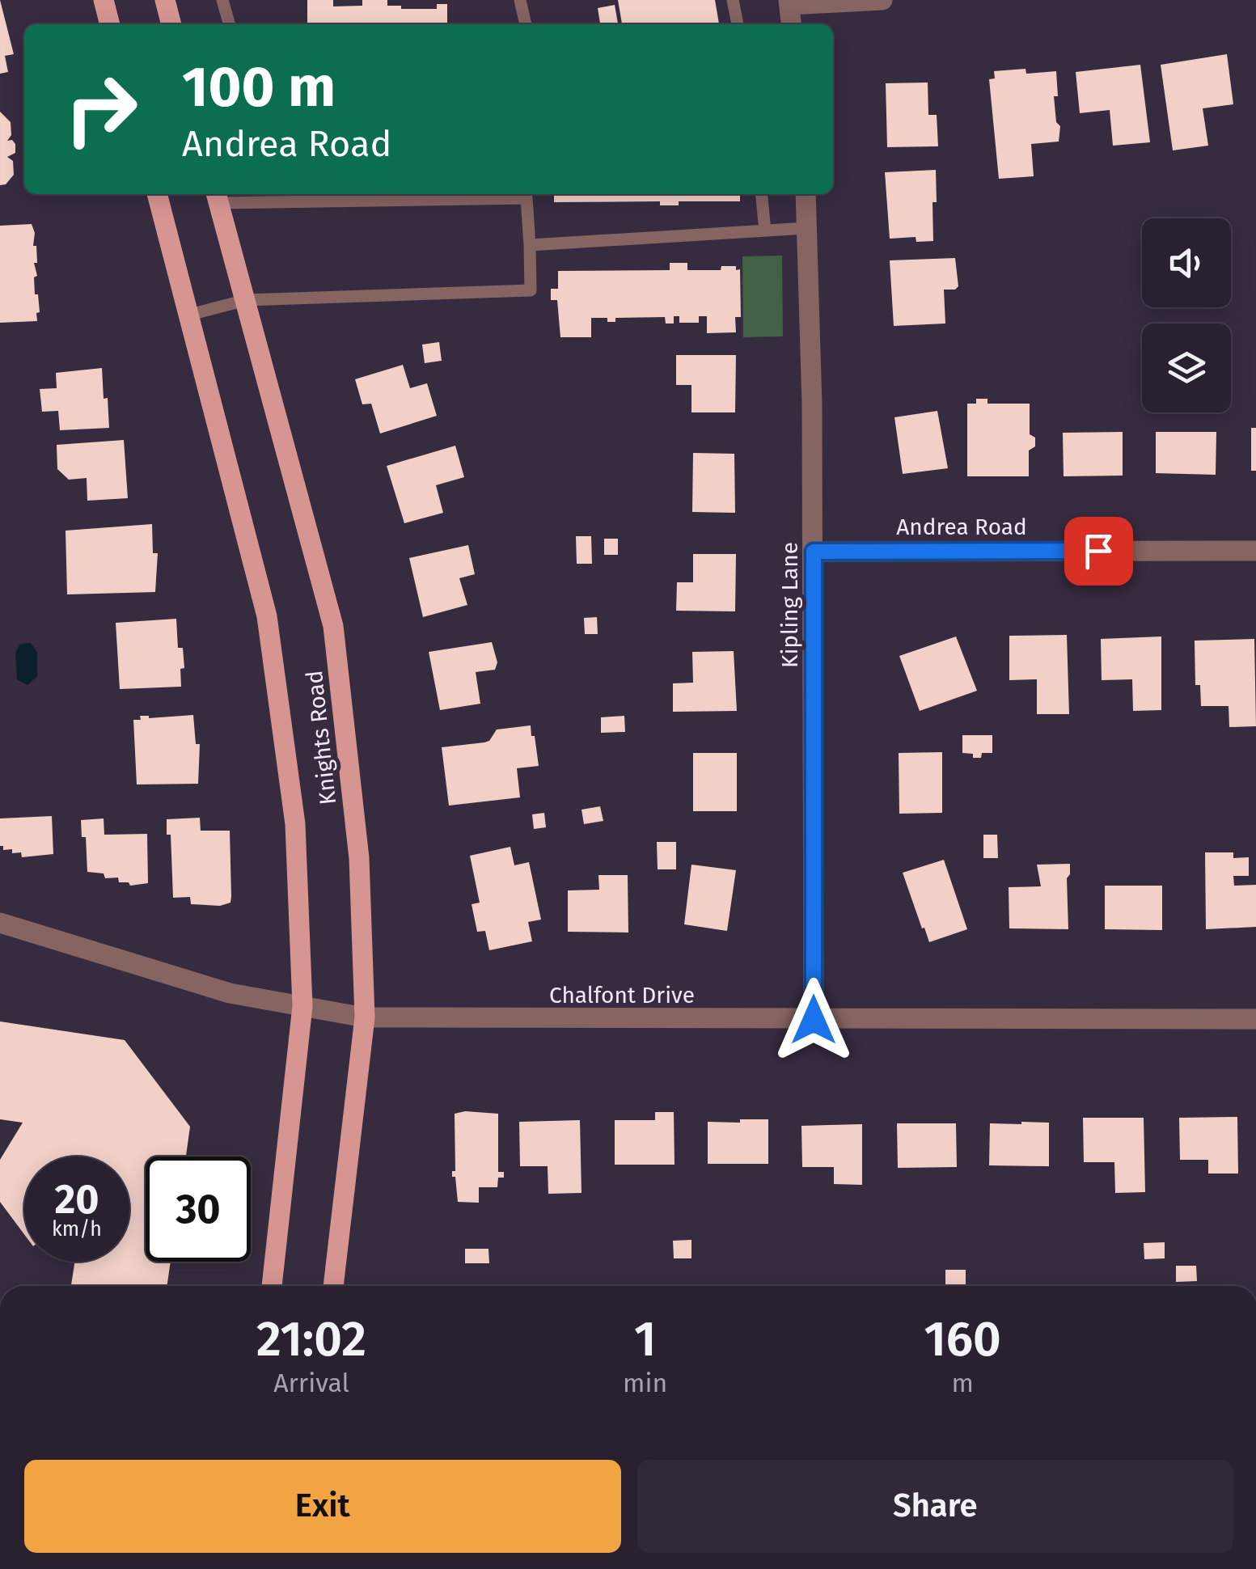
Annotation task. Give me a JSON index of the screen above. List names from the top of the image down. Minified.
{"streets":{"main road":["Knights Road"],"street":["Andrea Road","Kipling Lane","Chalfont Drive"]},"crossings":[["Andrea Road","Kipling Lane"],["Kipling Lane","Chalfont Drive"],["Knights Road","Chalfont Drive"]],"page":{"turn":["100 m","Andrea Road"],"speed":"20 km/h","limit":"30","eta":["21:02","Arrival","1","min","160","m"],"buttons":["Exit","Share"]}}
